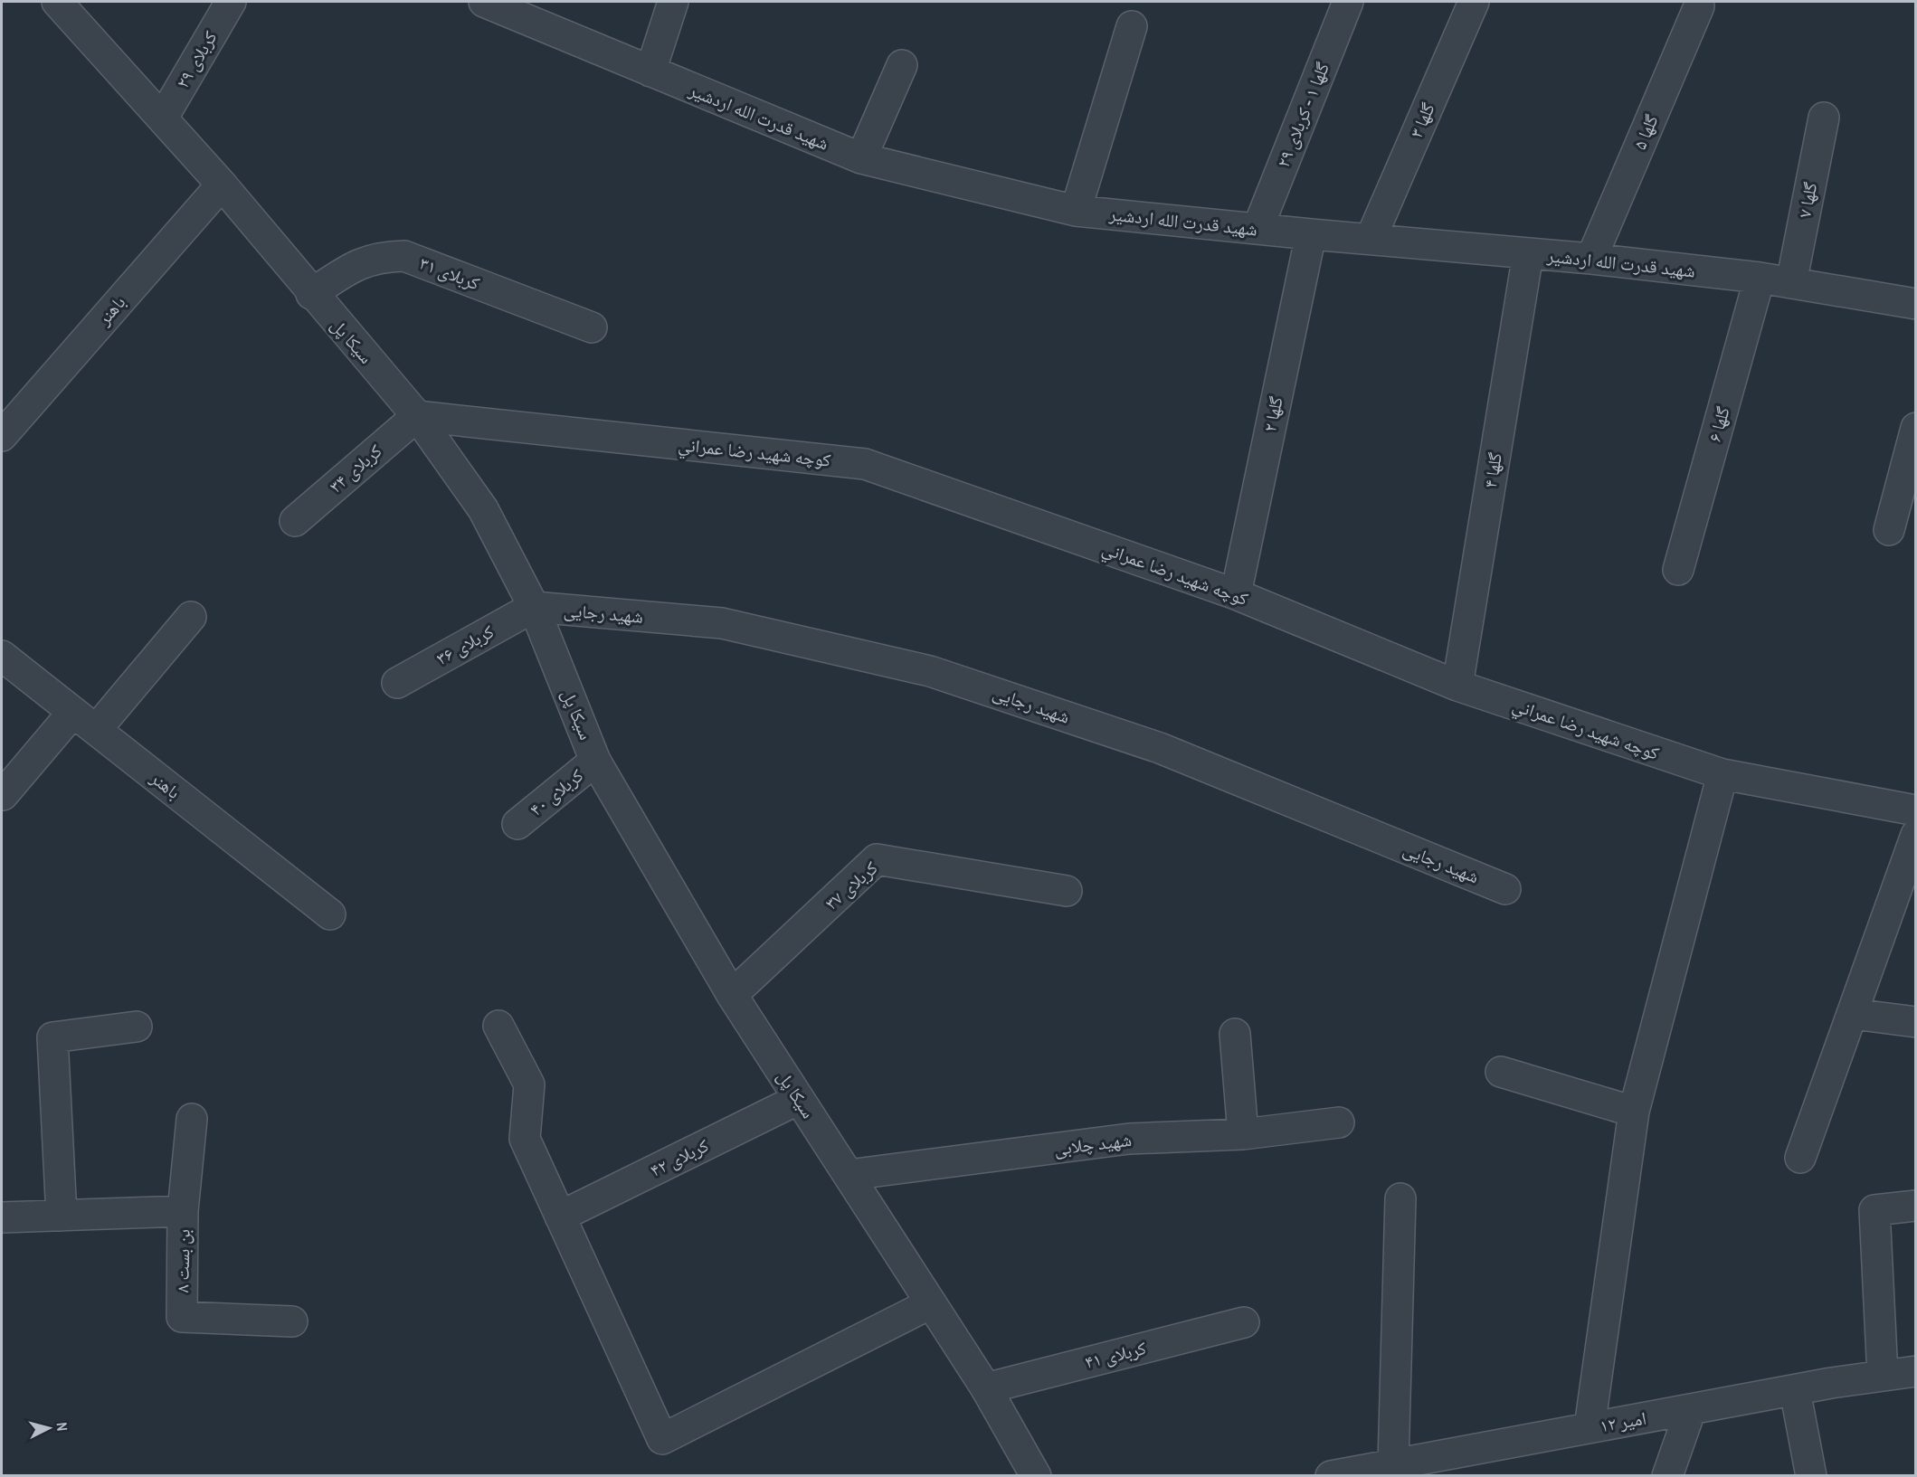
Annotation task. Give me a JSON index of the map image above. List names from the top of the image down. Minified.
{"streets":{"street":["کربلای ۲۹","گلها ۱ - کربلای ۲۹","شهید قدرت الله اردشیر","گلها ۳","گلها ۵","گلها ۷","کربلای ۳۱","باهنر","سیکا پل","گلها ۲","گلها ۶","كوچه شهيد رضا عمراني","کربلای ۳۴","گلها ۴","شهید رجایی","کربلای ۳۶","کربلای ۴۰","کربلای ۳۷","شهید چلابی","کربلای ۴۲","بن بست ۸","کربلای ۴۱","امير ۱۲"]},"crossings":[["کربلای ۲۹","سیکا پل"],["گلها ۱ - کربلای ۲۹","شهید قدرت الله اردشیر"],["شهید قدرت الله اردشیر","گلها ۳"],["شهید قدرت الله اردشیر","گلها ۵"],["شهید قدرت الله اردشیر","گلها ۷"],["شهید قدرت الله اردشیر","گلها ۲"],["شهید قدرت الله اردشیر","گلها ۶"],["شهید قدرت الله اردشیر","گلها ۴"],["کربلای ۳۱","سیکا پل"],["باهنر","سیکا پل"],["سیکا پل","كوچه شهيد رضا عمراني"],["سیکا پل","کربلای ۳۴"],["سیکا پل","شهید رجایی"],["سیکا پل","کربلای ۳۶"],["سیکا پل","کربلای ۴۰"],["سیکا پل","کربلای ۳۷"],["سیکا پل","شهید چلابی"],["سیکا پل","کربلای ۴۲"],["سیکا پل","کربلای ۴۱"],["گلها ۲","كوچه شهيد رضا عمراني"],["كوچه شهيد رضا عمراني","کربلای ۳۴"],["كوچه شهيد رضا عمراني","گلها ۴"],["شهید رجایی","کربلای ۳۶"]],"north":"right"}
